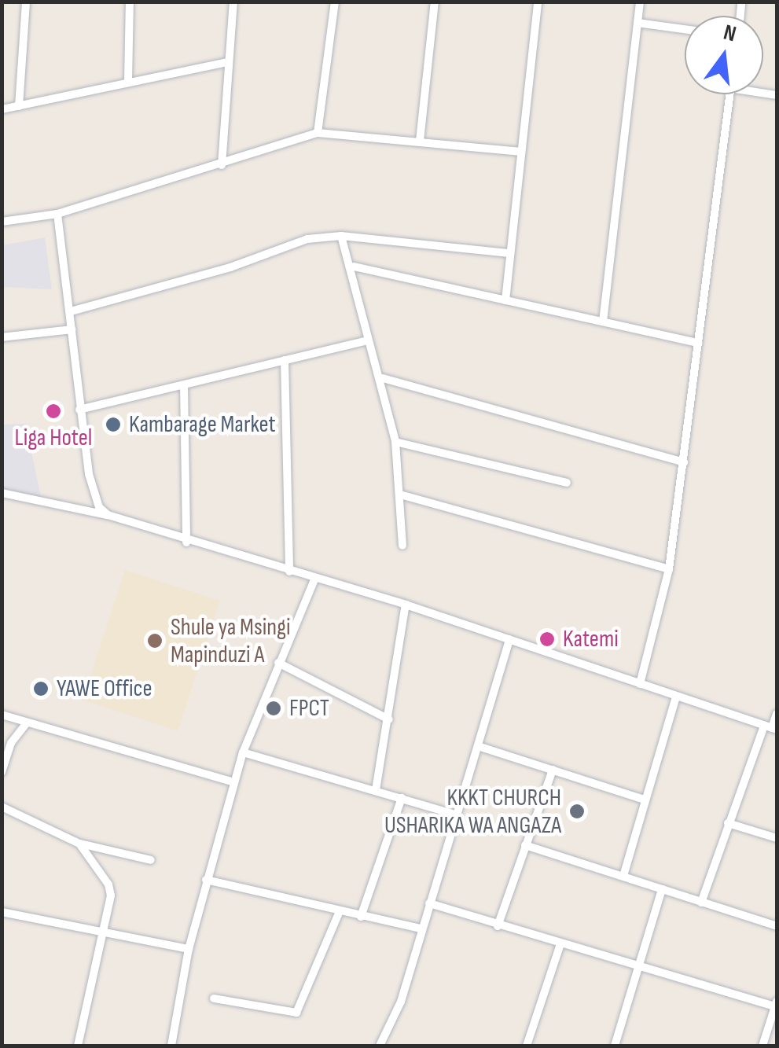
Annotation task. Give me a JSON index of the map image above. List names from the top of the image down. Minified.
{"places":["Liga Hotel","Kambarage Market","Katemi","Shule ya Msingi Mapinduzi A","YAWE Office","FPCT","KKKT CHURCH USHARIKA WA ANGAZA"],"north":"top"}
